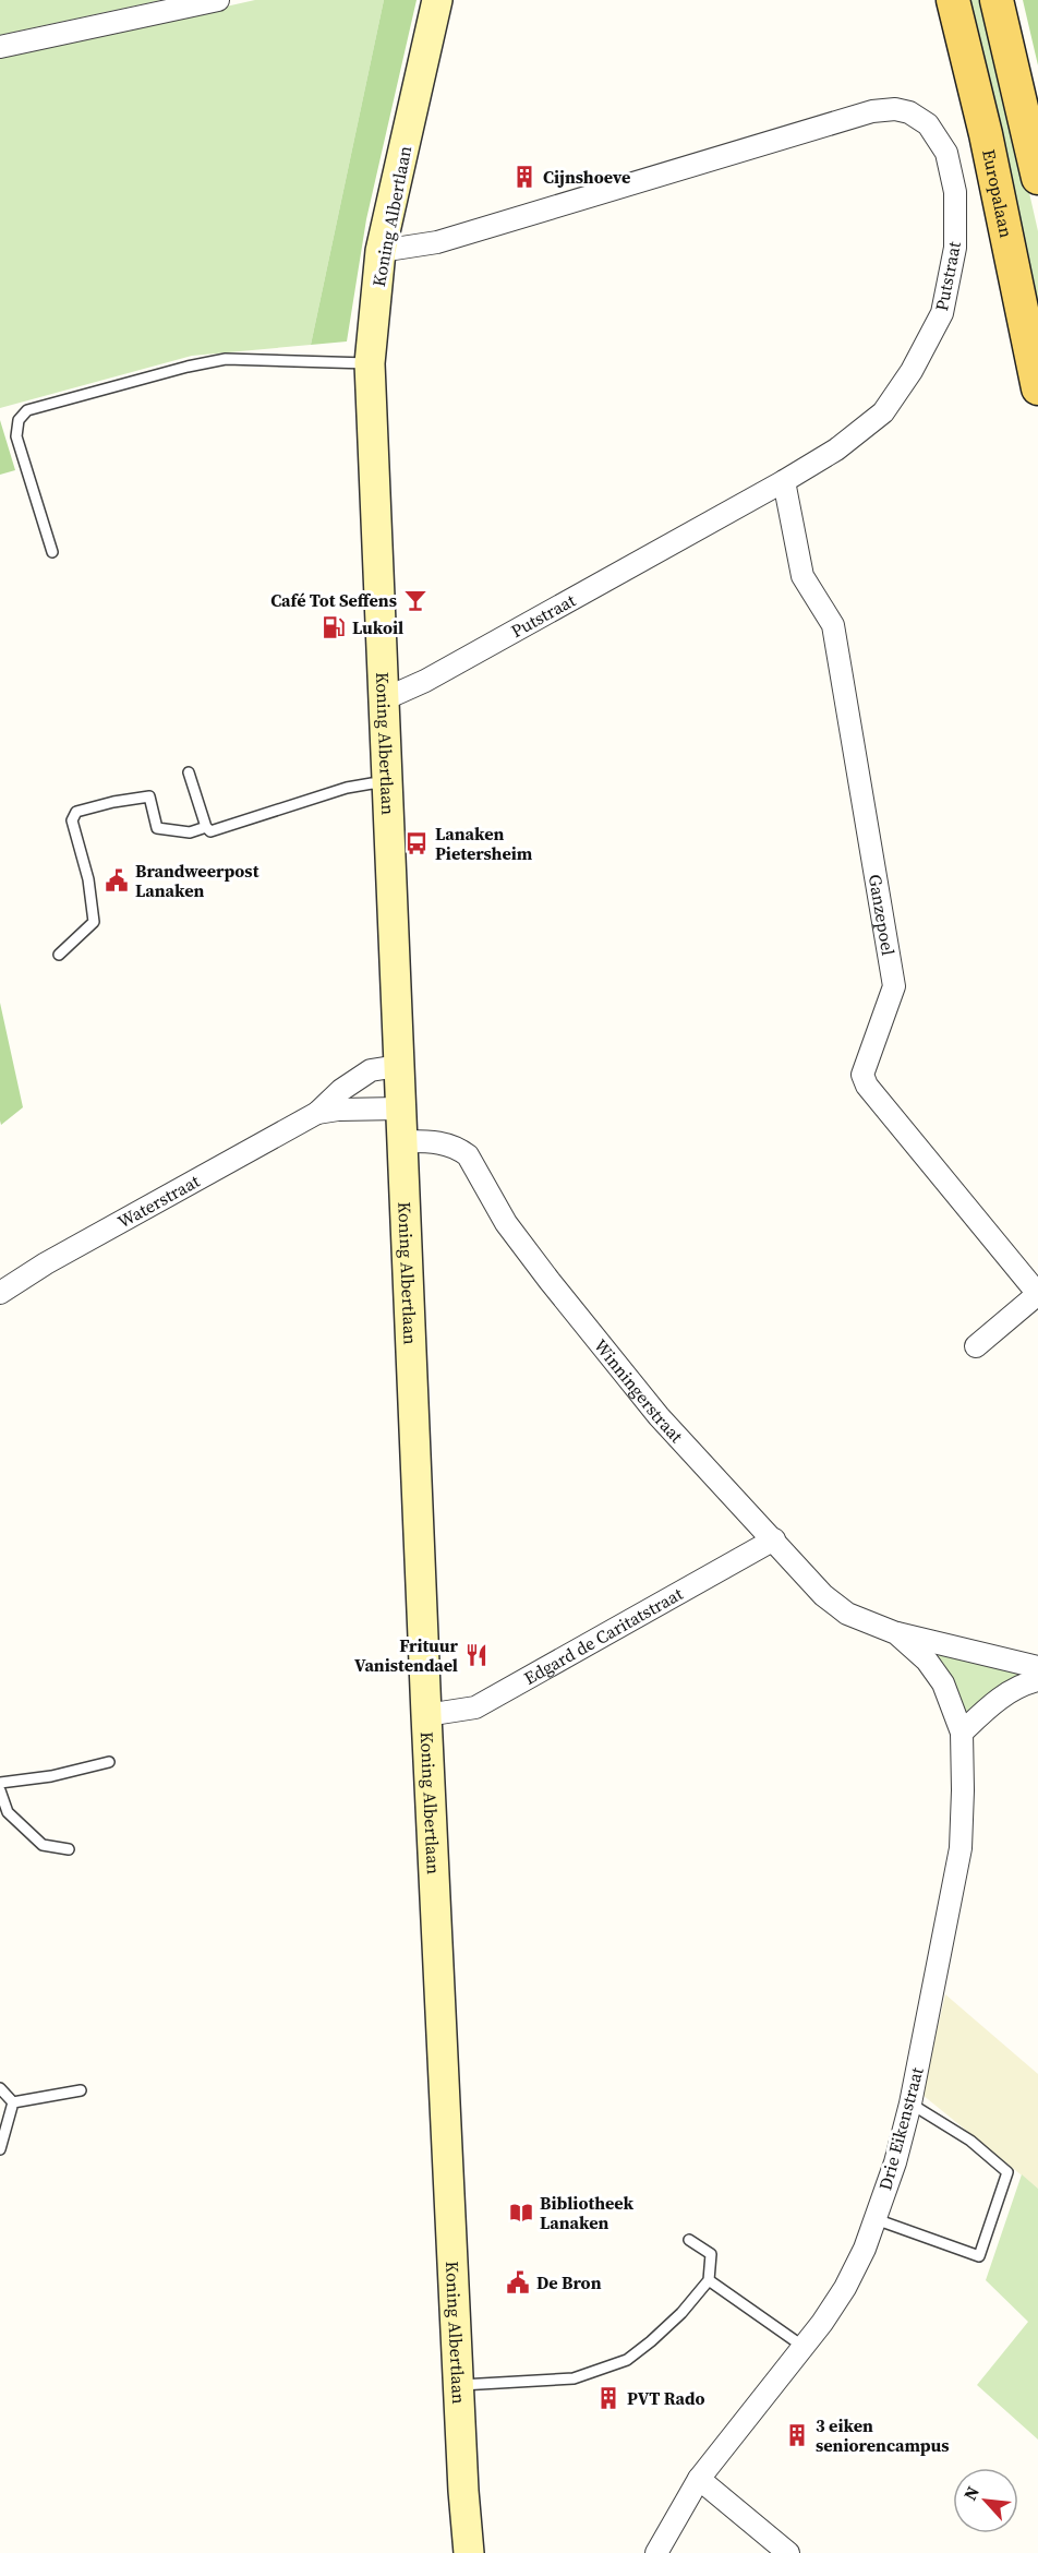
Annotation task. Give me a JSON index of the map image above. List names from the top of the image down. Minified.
{"streets":{"main road":["Europalaan"],"street":["Koning Albertlaan","Putstraat","Ganzepoel","Waterstraat","Winningerstraat","Edgard de Caritatstraat","Drie Eikenstraat"]},"crossings":[["Koning Albertlaan","Putstraat"],["Koning Albertlaan","Waterstraat"],["Koning Albertlaan","Winningerstraat"],["Koning Albertlaan","Edgard de Caritatstraat"],["Putstraat","Ganzepoel"],["Winningerstraat","Edgard de Caritatstraat"],["Winningerstraat","Drie Eikenstraat"]],"places":{"building":["Cijnshoeve","PVT Rado","3 eiken seniorencampus"],"bar":["Café Tot Seffens"],"fuel station":["Lukoil"],"bus stop":["Lanaken Pietersheim"],"public building":["Brandweerpost Lanaken","De Bron"],"restaurant":["Frituur Vanistendael"],"library":["Bibliotheek Lanaken"]},"north":"top left"}
